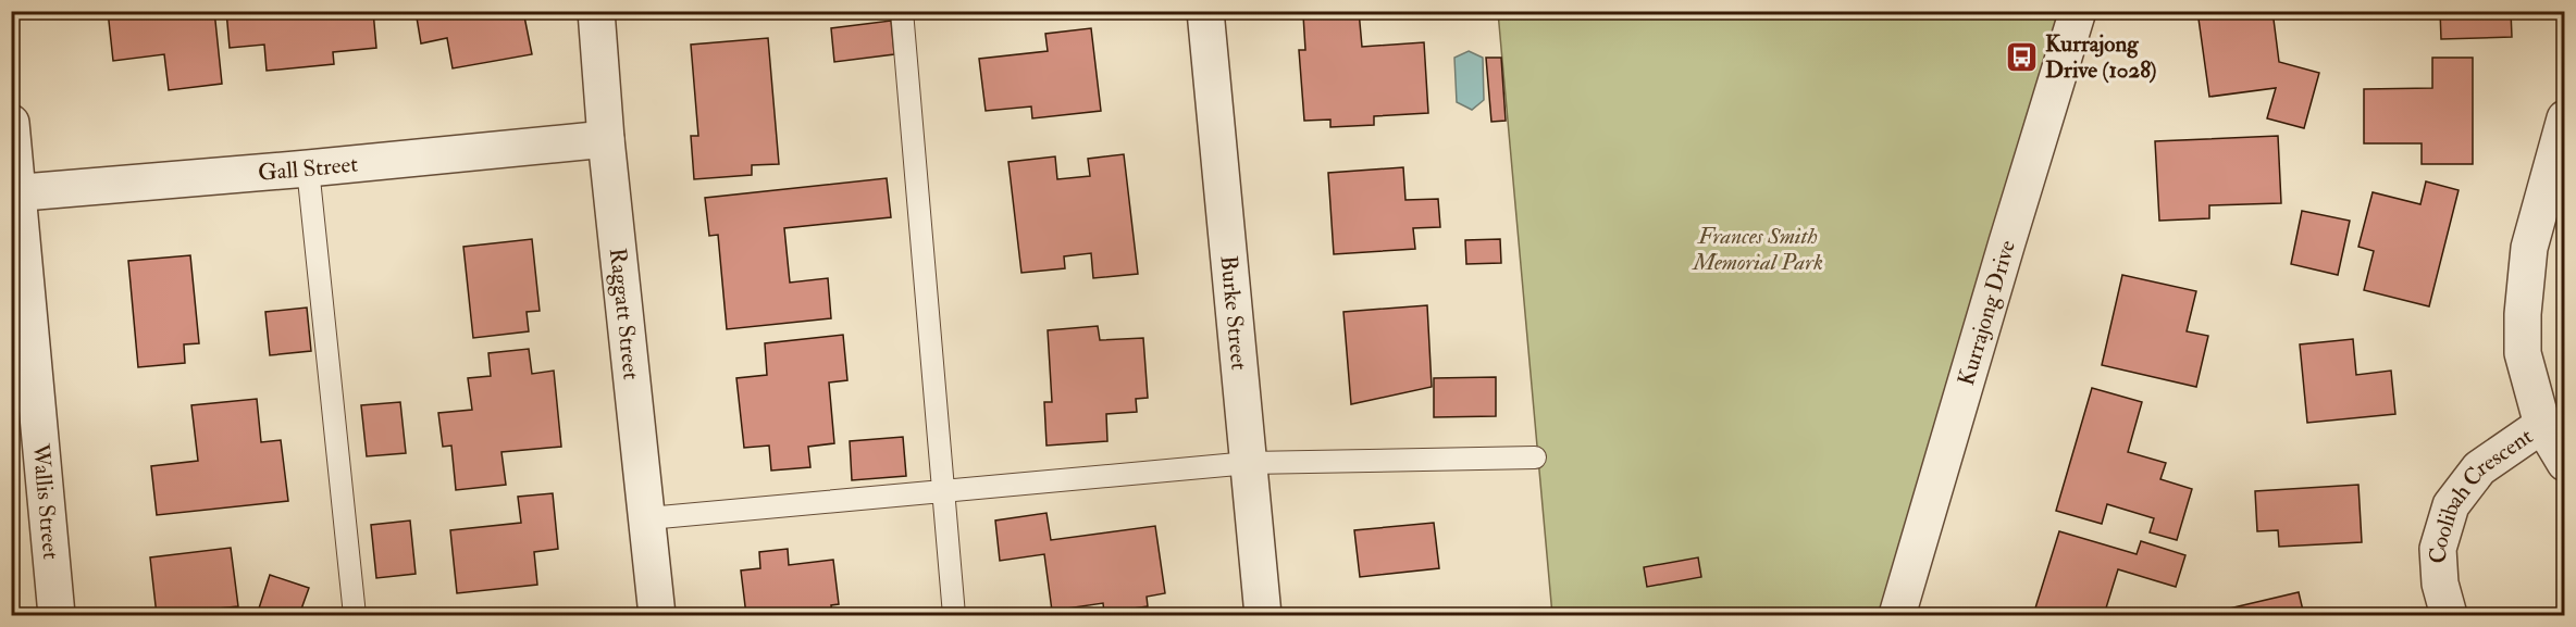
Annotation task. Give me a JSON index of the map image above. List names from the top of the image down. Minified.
{"streets":{"street":["Gall Street","Burke Street","Kurrajong Drive","Raggatt Street","Wallis Street","Coolibah Crescent"]},"crossings":[["Gall Street","Raggatt Street"],["Gall Street","Wallis Street"]],"parks":["Frances Smith Memorial Park"],"places":{"bus stop":["Kurrajong Drive (1028)"]}}
